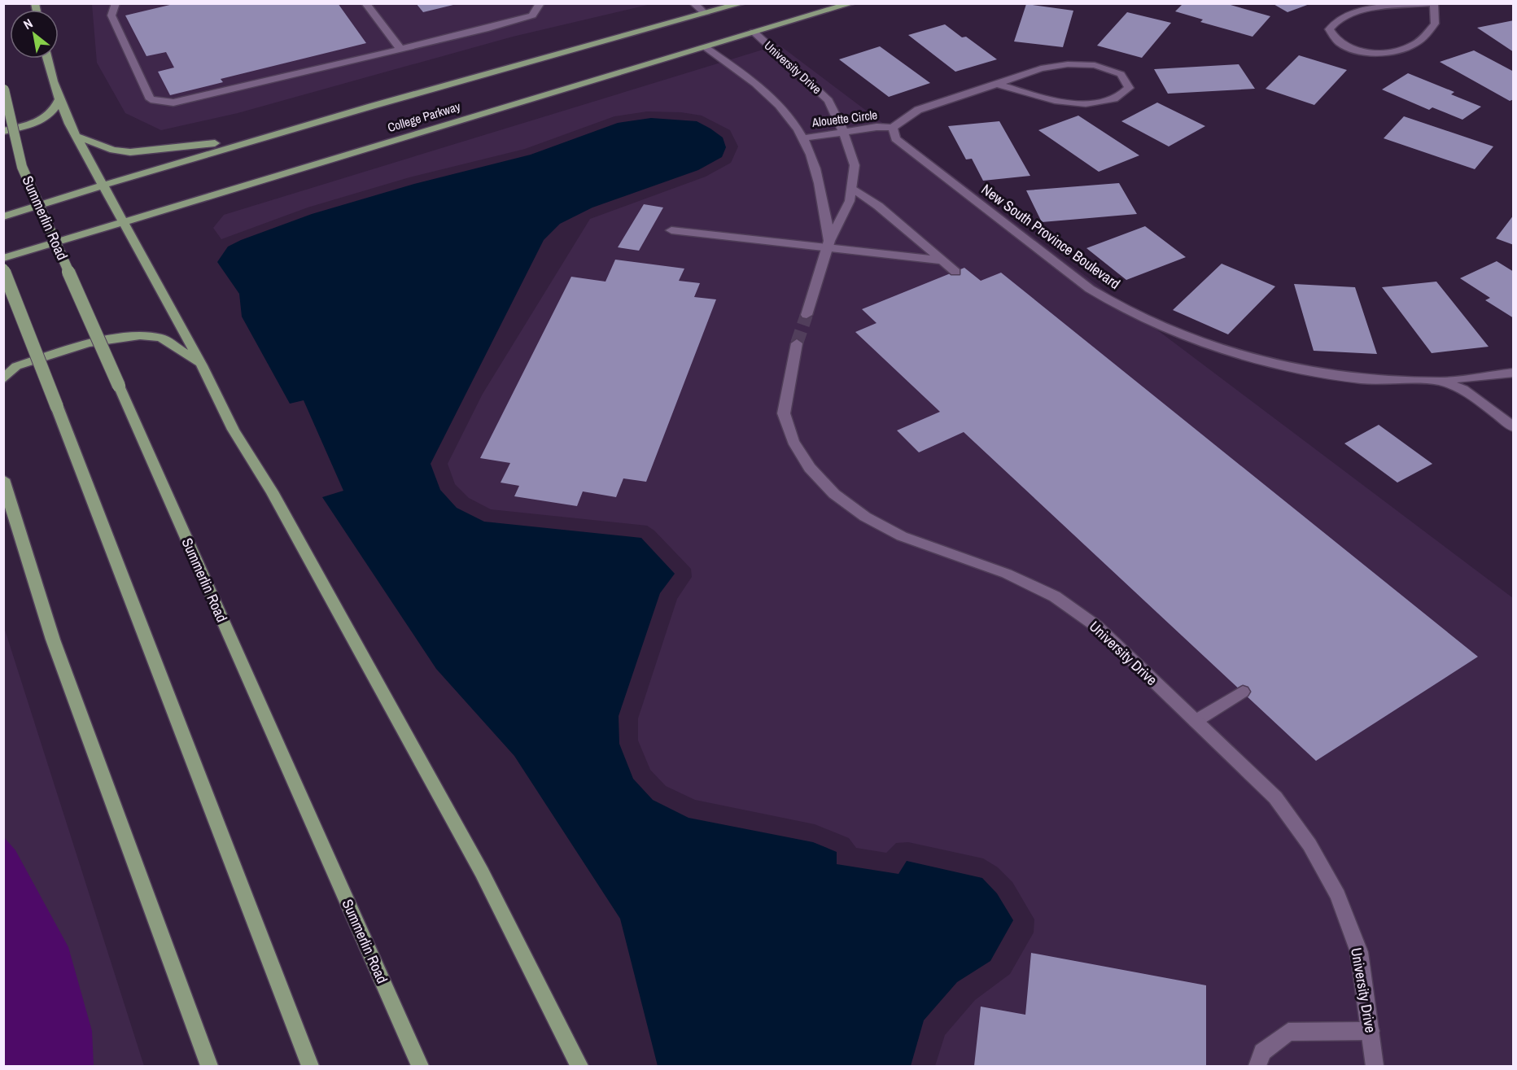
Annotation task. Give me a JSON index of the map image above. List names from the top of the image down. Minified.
{"streets":{"main road":["College Parkway","Summerlin Road"],"street":["University Drive","Alouette Circle","New South Province Boulevard"]},"crossings":[["University Drive","College Parkway"],["University Drive","Alouette Circle"],["Alouette Circle","New South Province Boulevard"]],"north":"top left"}
